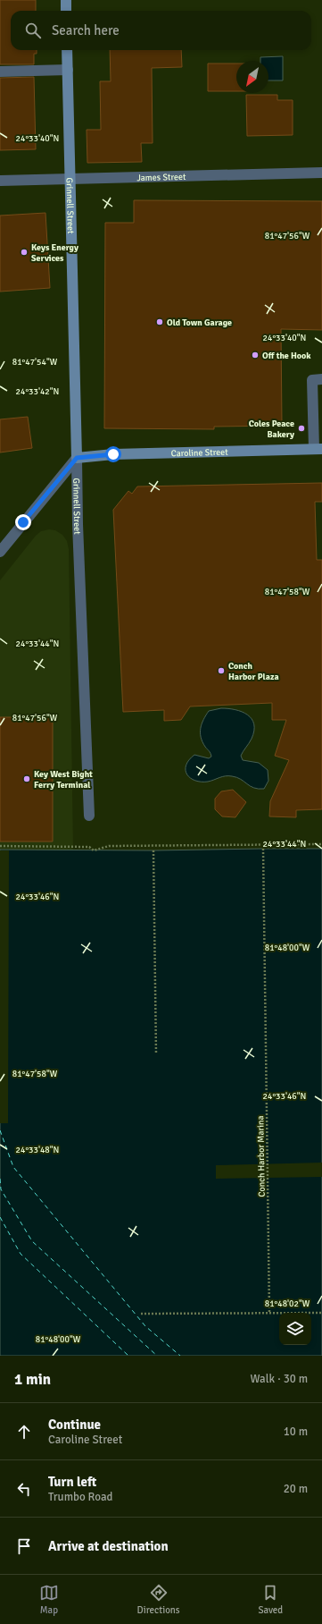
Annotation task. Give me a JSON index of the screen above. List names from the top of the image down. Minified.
{"streets":{"street":["James Street","Grinnell Street","Caroline Street"],"path":["Conch Harbor Marina"]},"crossings":[["James Street","Grinnell Street"],["Grinnell Street","Caroline Street"]],"places":["Keys Energy Services","Old Town Garage","Off the Hook","Coles Peace Bakery","Conch Harbor Plaza","Key West Bight Ferry Terminal"],"north":"bottom left","page":{"search":"Search here","heading":["1 min","Walk · 30 m"],"list":[["Continue","Caroline Street","10 m"],["Turn left","Trumbo Road","20 m"],"Arrive at destination"],"nav":["Map","Directions","Saved"]},"coordinates":["24°33'40\"N","81°47'56\"W","81°47'54\"W","24°33'42\"N","81°47'58\"W","24°33'44\"N","24°33'46\"N","81°48'00\"W","24°33'48\"N","81°48'02\"W"]}
